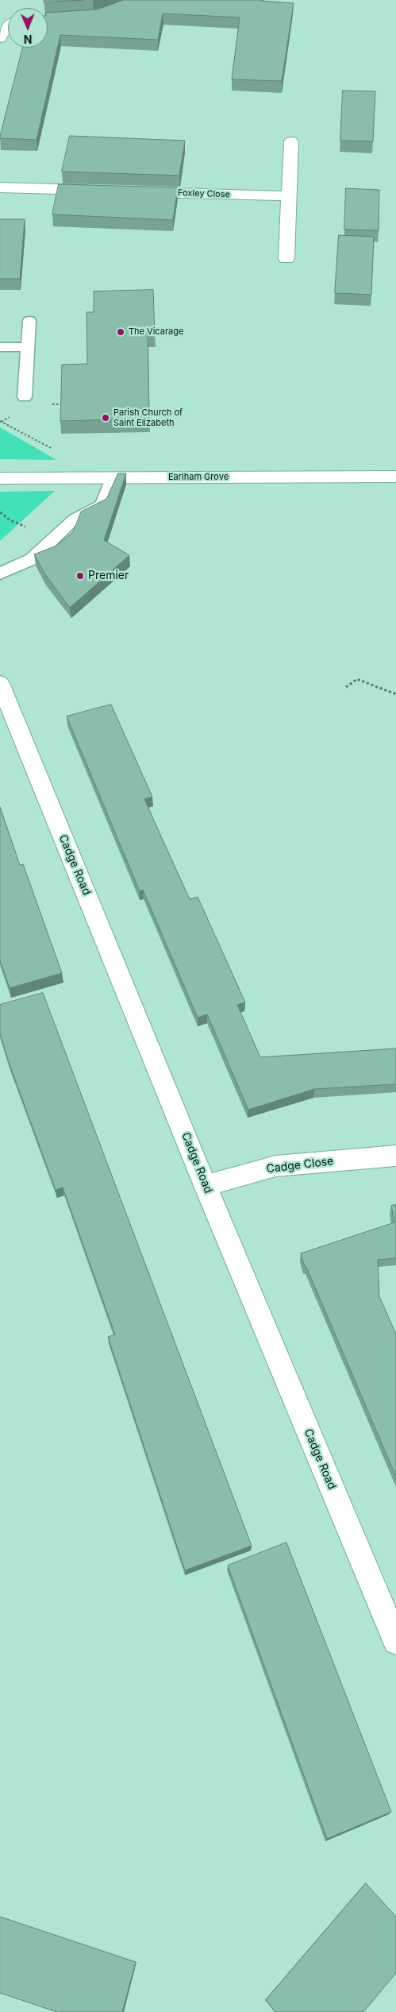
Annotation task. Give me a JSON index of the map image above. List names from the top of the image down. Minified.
{"streets":{"street":["Foxley Close","Earlham Grove","Cadge Road","Cadge Close"]},"crossings":[["Cadge Road","Cadge Close"]],"places":["The Vicarage","Parish Church of Saint Elizabeth","Premier"],"north":"bottom"}
